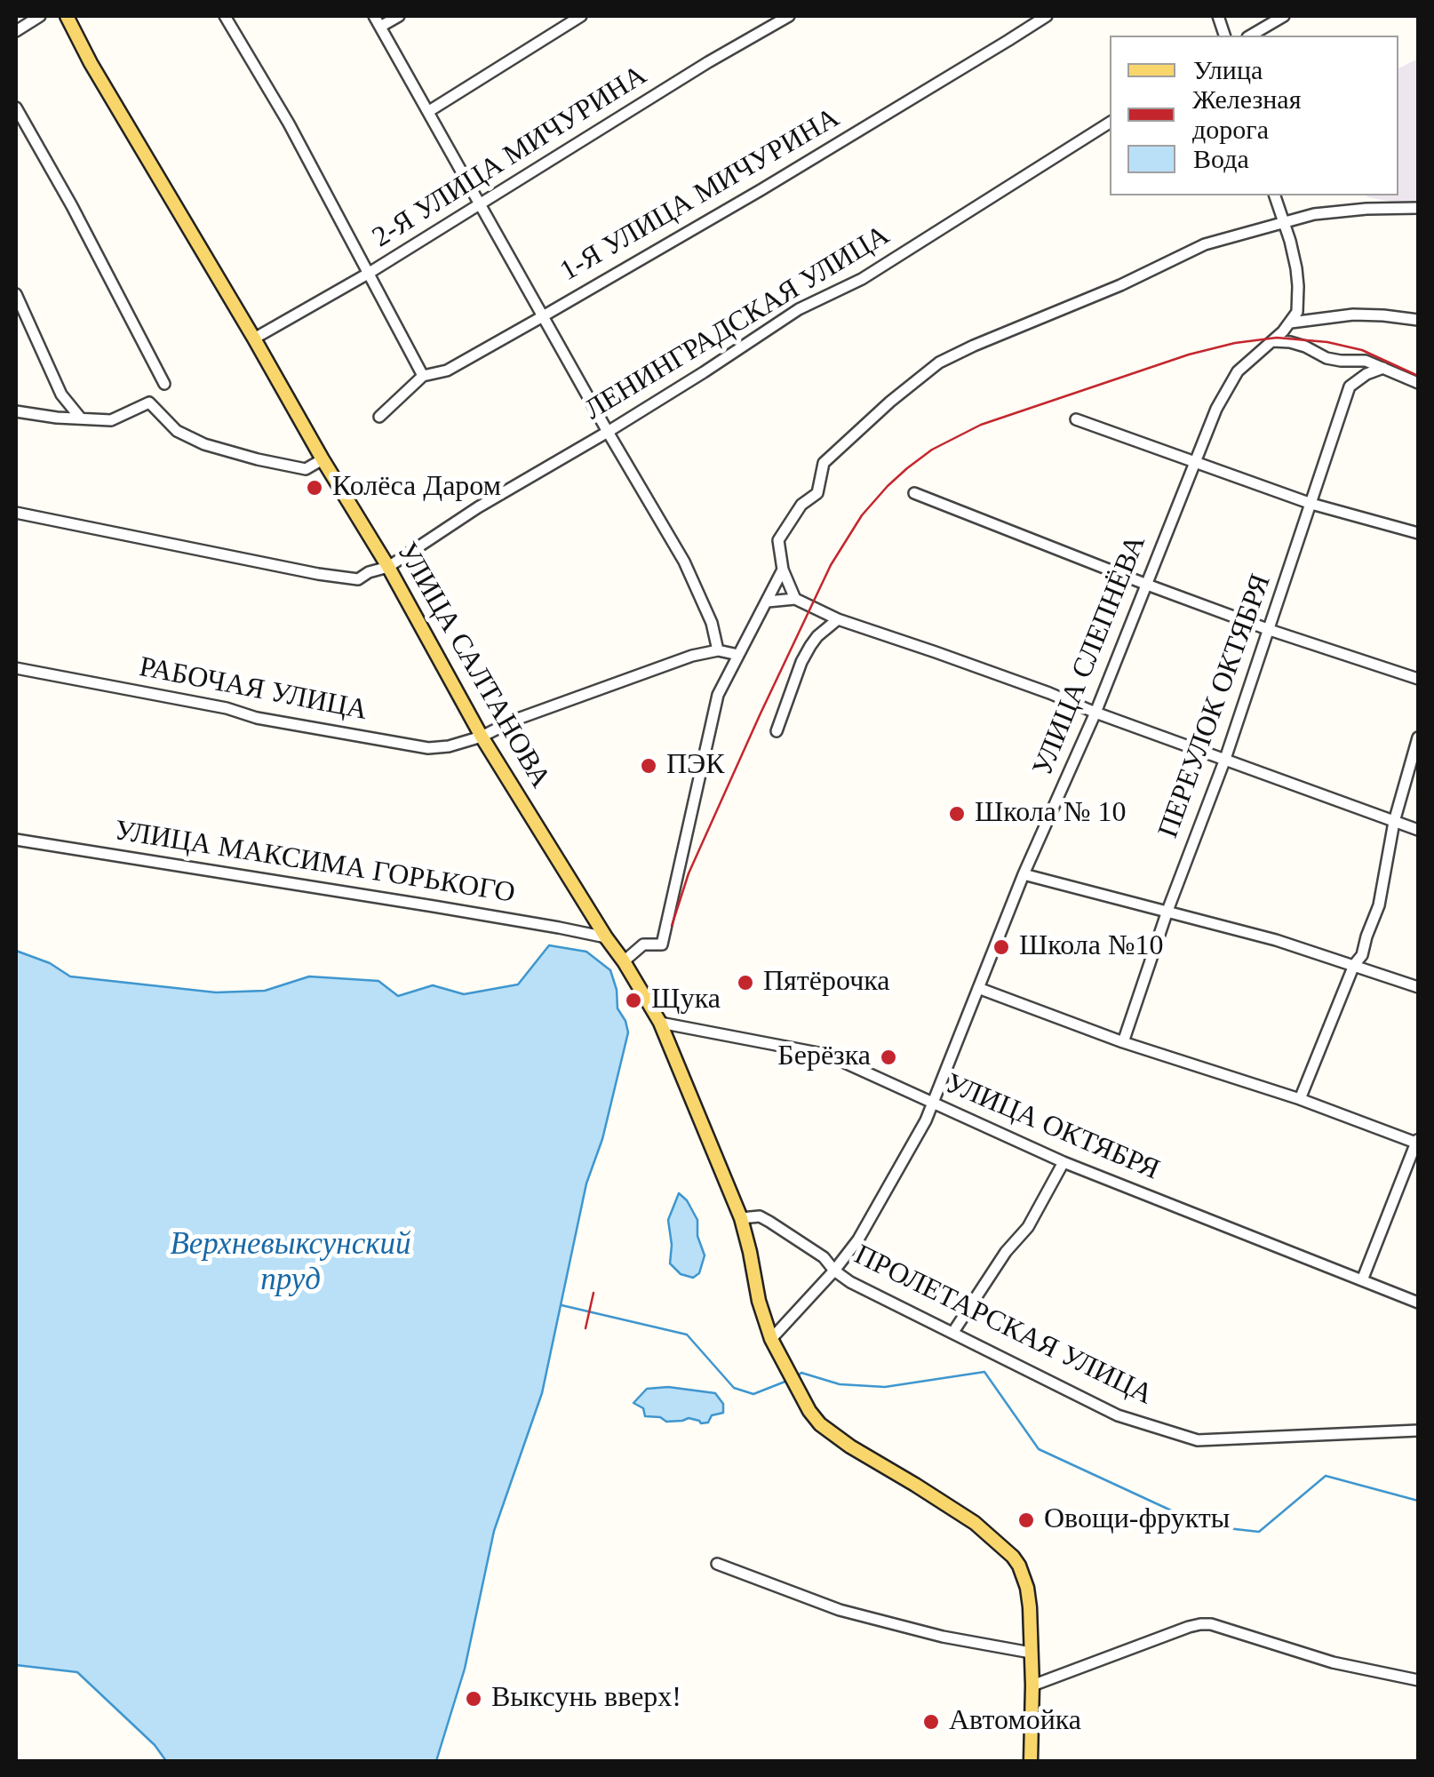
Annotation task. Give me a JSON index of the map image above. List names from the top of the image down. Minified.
{"streets":{"main road":["УЛИЦА САЛТАНОВА"],"street":["2-Я УЛИЦА МИЧУРИНА","1-Я УЛИЦА МИЧУРИНА","ЛЕНИНГРАДСКАЯ УЛИЦА","УЛИЦА СЛЕПНЁВА","РАБОЧАЯ УЛИЦА","ПЕРЕУЛОК ОКТЯБРЯ","УЛИЦА МАКСИМА ГОРЬКОГО","УЛИЦА ОКТЯБРЯ","ПРОЛЕТАРСКАЯ УЛИЦА"]},"crossings":[["2-Я УЛИЦА МИЧУРИНА","УЛИЦА САЛТАНОВА"],["ЛЕНИНГРАДСКАЯ УЛИЦА","УЛИЦА САЛТАНОВА"],["УЛИЦА СЛЕПНЁВА","УЛИЦА САЛТАНОВА"],["УЛИЦА СЛЕПНЁВА","УЛИЦА ОКТЯБРЯ"],["УЛИЦА СЛЕПНЁВА","ПРОЛЕТАРСКАЯ УЛИЦА"],["УЛИЦА САЛТАНОВА","РАБОЧАЯ УЛИЦА"],["УЛИЦА САЛТАНОВА","УЛИЦА МАКСИМА ГОРЬКОГО"],["УЛИЦА САЛТАНОВА","УЛИЦА ОКТЯБРЯ"],["УЛИЦА САЛТАНОВА","ПРОЛЕТАРСКАЯ УЛИЦА"]],"water":["Верхневыксунский пруд"],"places":["Колёса Даром","ПЭК","Школа № 10","Школа №10","Пятёрочка","Щука","Берёзка","Овощи-фрукты","Выксунь вверх!","Автомойка"],"legend":["Улица","Железная дорога","Вода"]}
